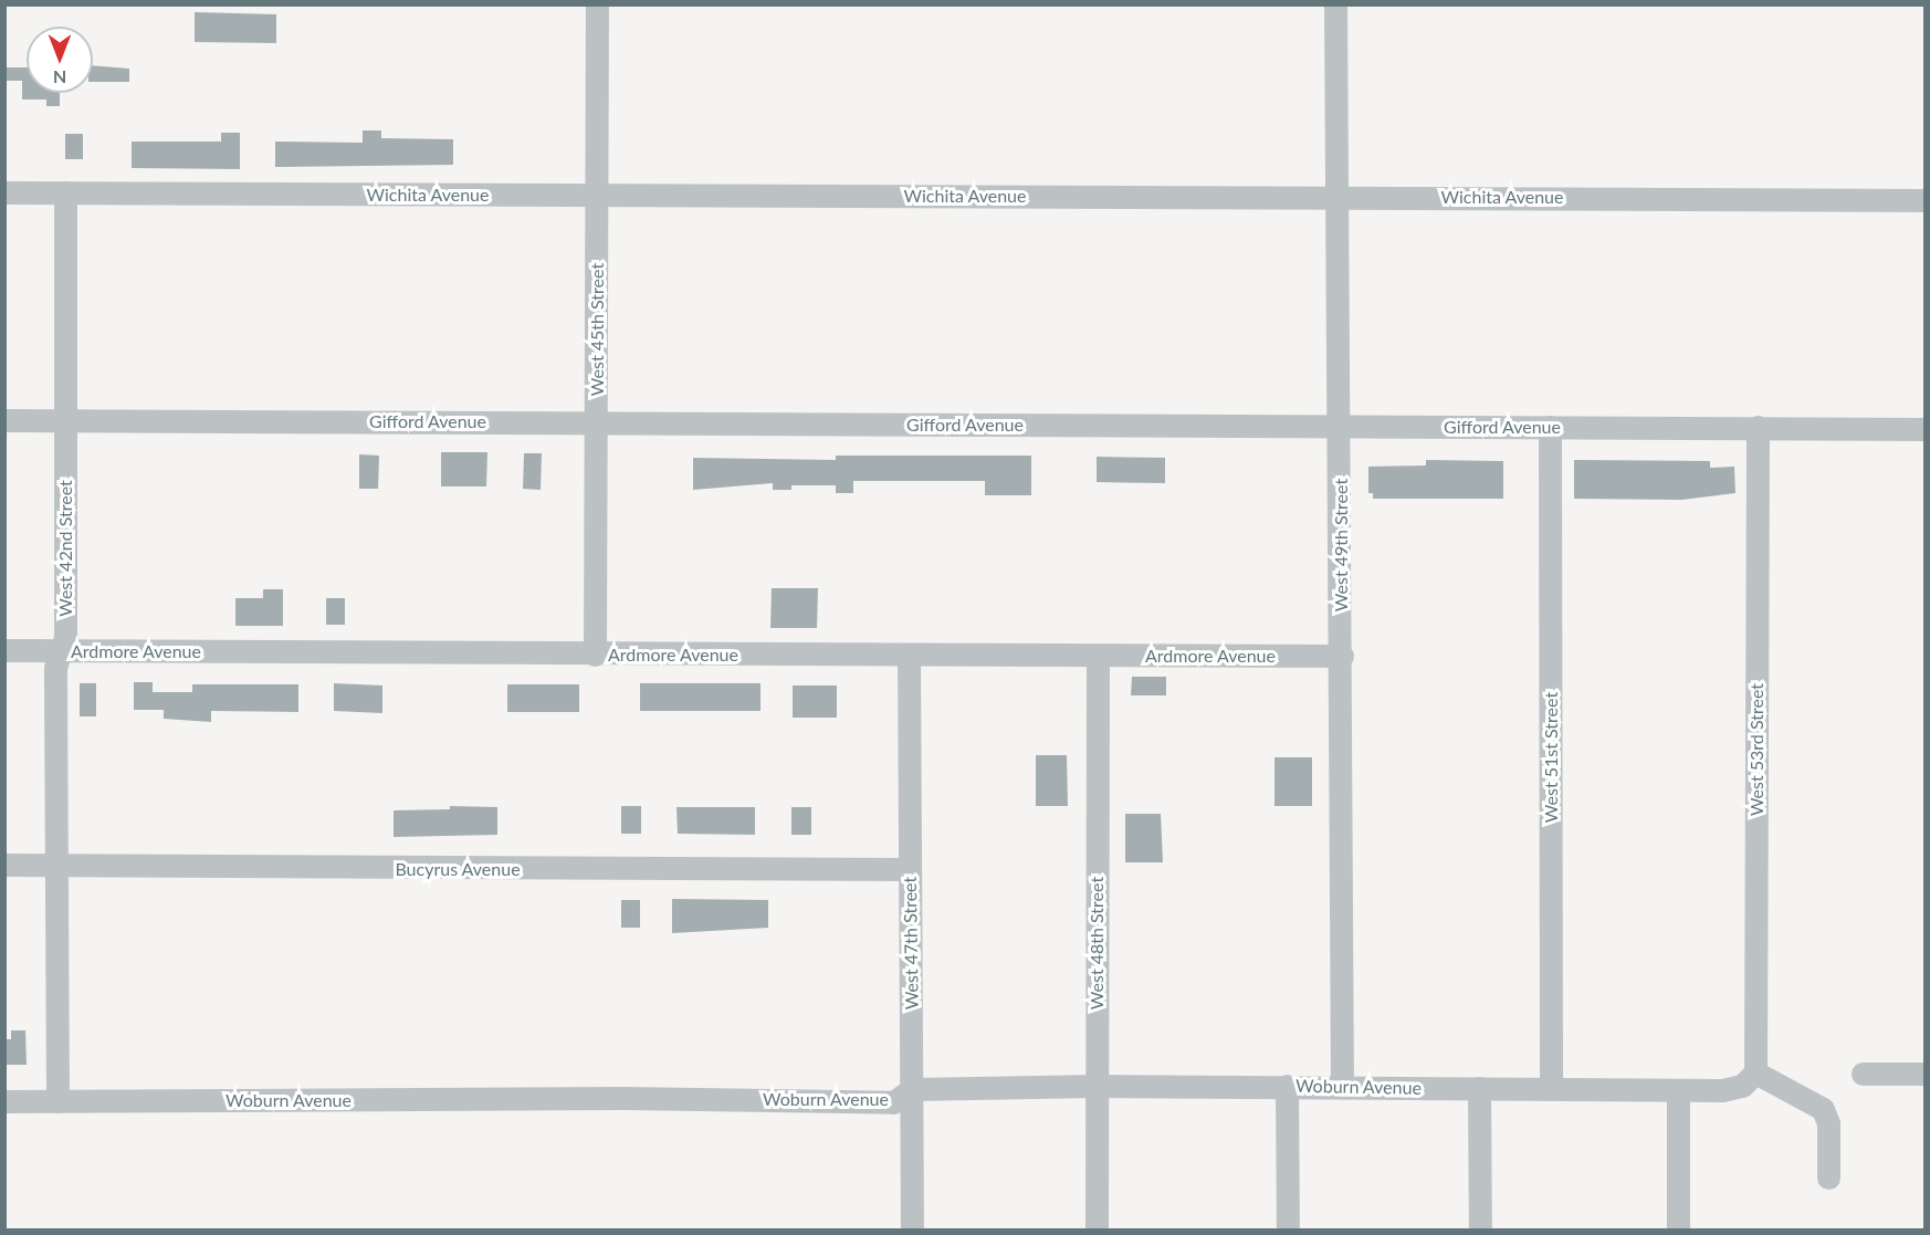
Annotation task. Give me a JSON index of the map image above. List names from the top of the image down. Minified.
{"streets":{"street":["Wichita Avenue","West 45th Street","Gifford Avenue","West 49th Street","West 42nd Street","Ardmore Avenue","West 53rd Street","West 51st Street","Bucyrus Avenue","West 47th Street","West 48th Street","Woburn Avenue"]},"crossings":[["Wichita Avenue","West 45th Street"],["Wichita Avenue","West 49th Street"],["Wichita Avenue","West 42nd Street"],["West 45th Street","Gifford Avenue"],["West 45th Street","Ardmore Avenue"],["Gifford Avenue","West 49th Street"],["Gifford Avenue","West 42nd Street"],["Gifford Avenue","West 53rd Street"],["Gifford Avenue","West 51st Street"],["West 49th Street","Ardmore Avenue"],["West 49th Street","Woburn Avenue"],["West 42nd Street","Ardmore Avenue"],["West 42nd Street","Bucyrus Avenue"],["West 42nd Street","Woburn Avenue"],["Ardmore Avenue","West 47th Street"],["Ardmore Avenue","West 48th Street"],["West 53rd Street","Woburn Avenue"],["West 51st Street","Woburn Avenue"],["Bucyrus Avenue","West 47th Street"],["West 47th Street","Woburn Avenue"],["West 48th Street","Woburn Avenue"]],"north":"bottom"}
